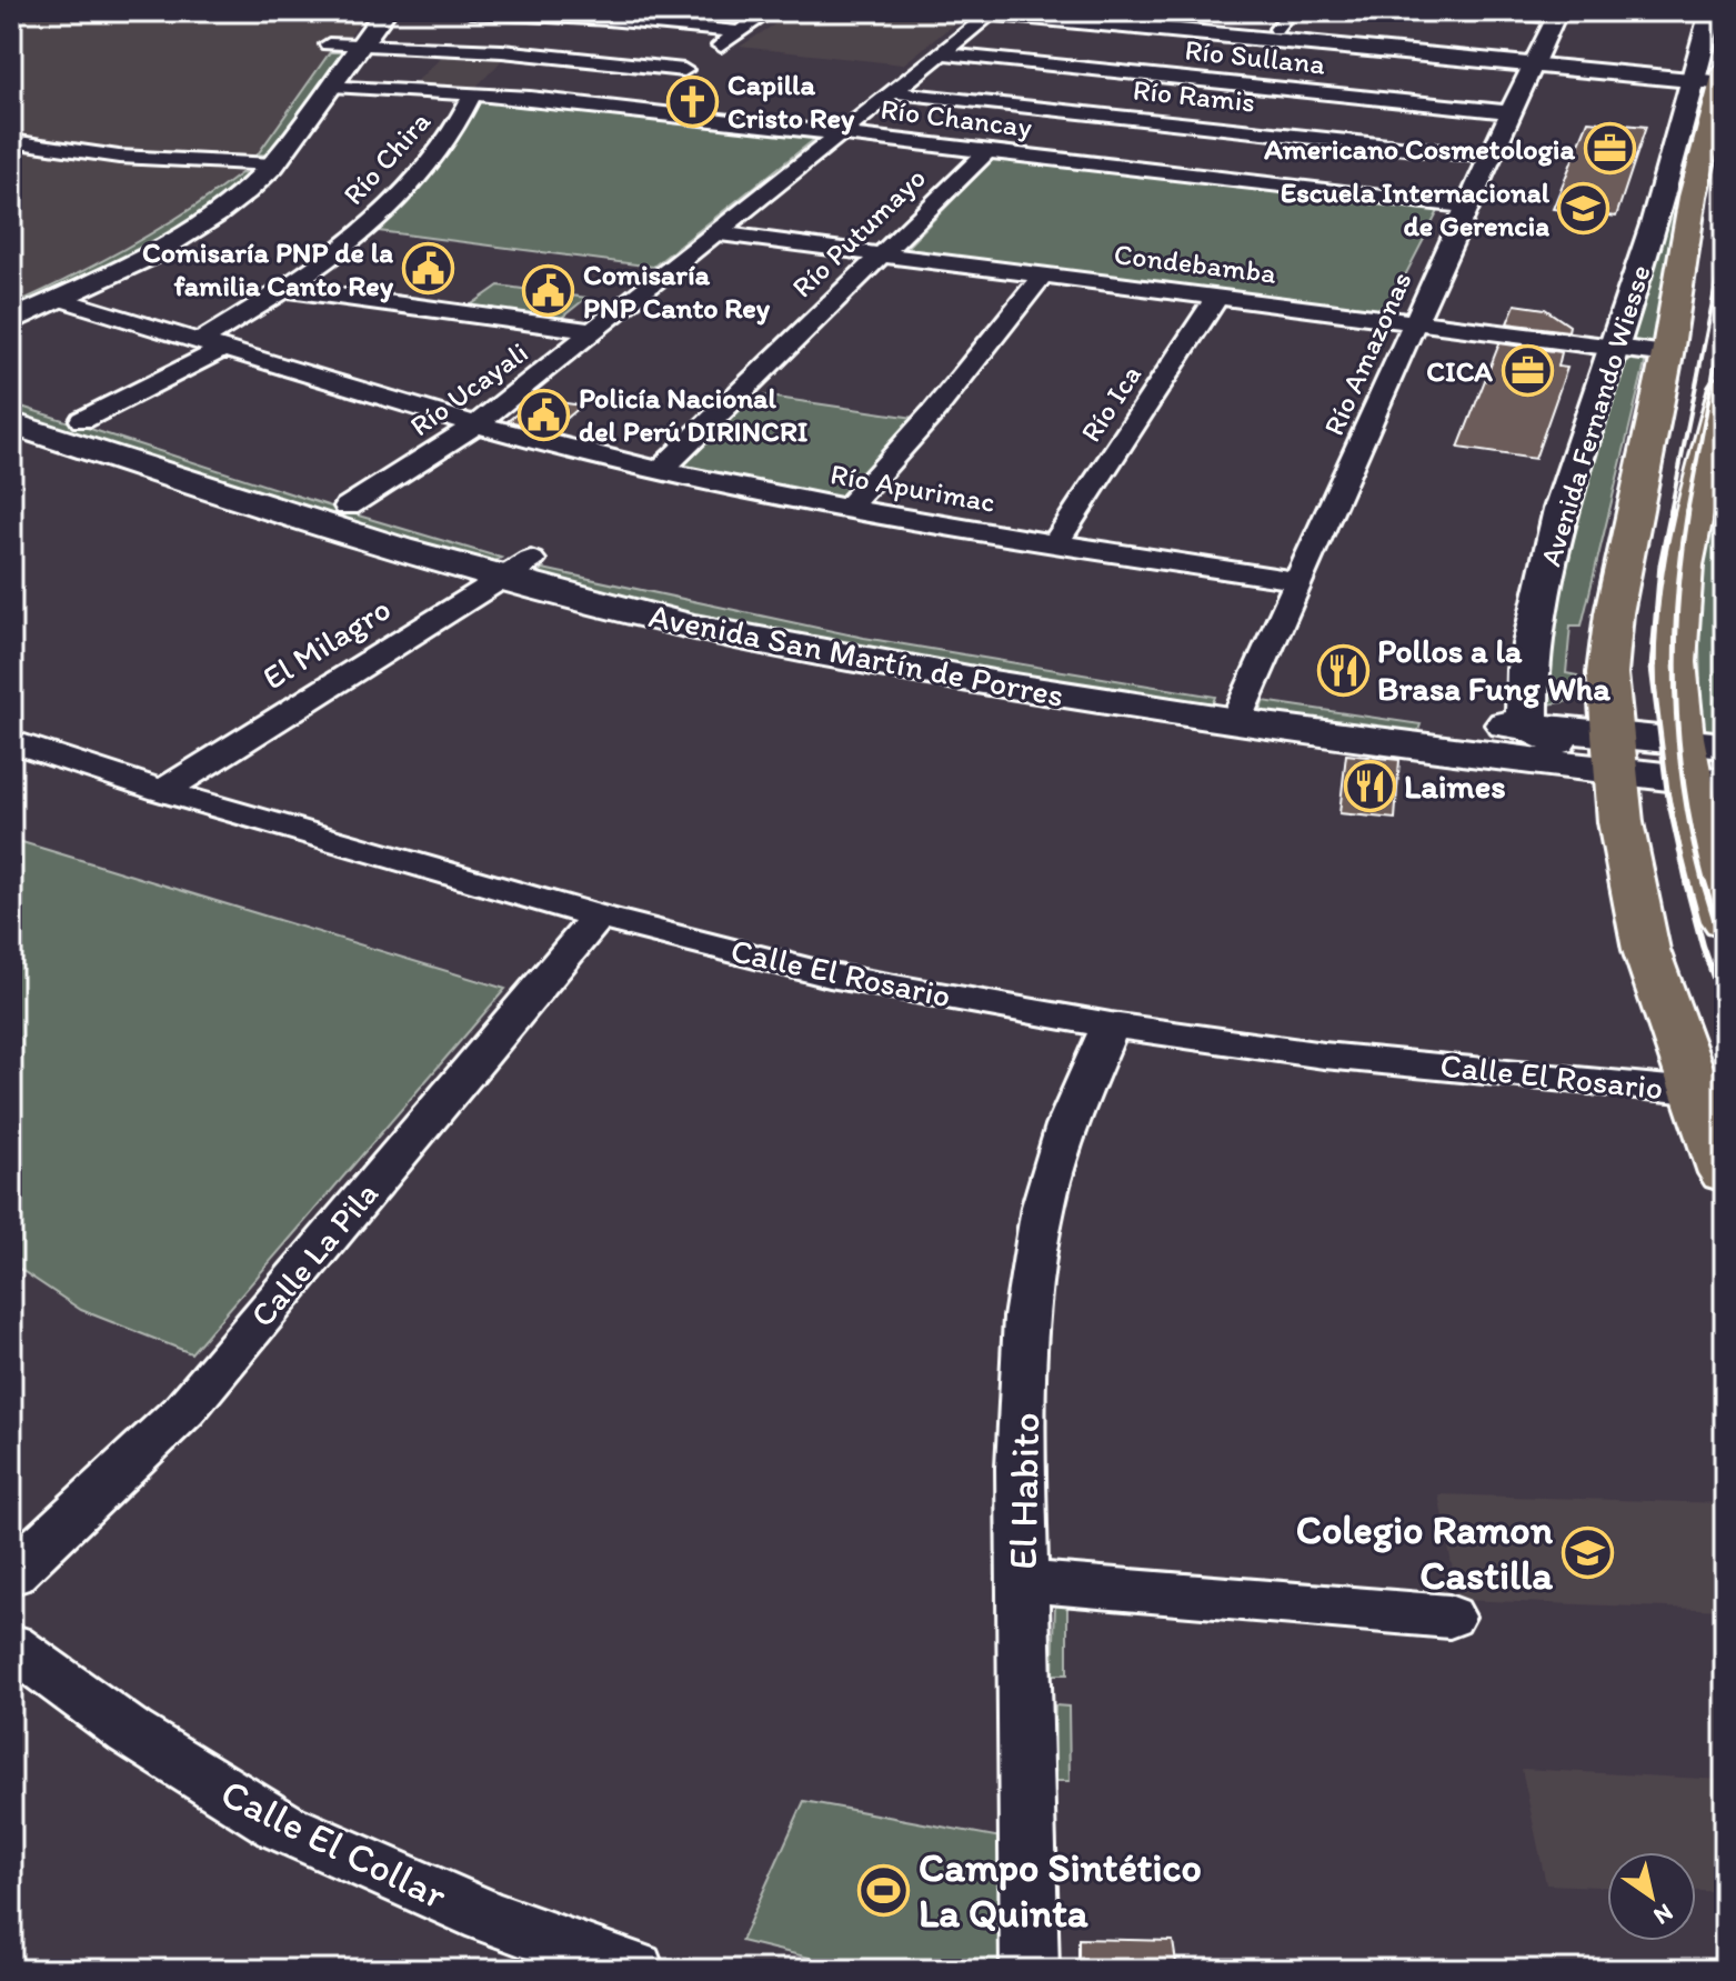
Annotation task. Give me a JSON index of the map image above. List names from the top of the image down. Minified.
{"streets":{"main road":["Avenida Fernando Wiesse","Avenida San Martín de Porres"],"street":["Río Sullana","Río Ramis","Río Chancay","Río Chira","Río Putumayo","Condebamba","Río Amazonas","Río Ucayali","Río Ica","Río Apurimac","El Milagro","Calle El Rosario","Calle La Pila","El Habito","Calle El Collar"]},"crossings":[["Río Sullana","Río Amazonas"],["Río Sullana","Río Ucayali"],["Río Ramis","Río Amazonas"],["Río Ramis","Río Ucayali"],["Río Chancay","Río Chira"],["Río Chancay","Río Putumayo"],["Río Chancay","Río Amazonas"],["Río Chancay","Río Ucayali"],["Río Chira","Río Apurimac"],["Río Chira","Avenida San Martín de Porres"],["Río Putumayo","Condebamba"],["Río Putumayo","Río Apurimac"],["Condebamba","Río Amazonas"],["Condebamba","Río Ucayali"],["Condebamba","Río Ica"],["Condebamba","Avenida Fernando Wiesse"],["Río Amazonas","Río Apurimac"],["Río Amazonas","Avenida San Martín de Porres"],["Río Ucayali","Río Apurimac"],["Río Ucayali","Avenida San Martín de Porres"],["Río Ica","Río Apurimac"],["Avenida Fernando Wiesse","Avenida San Martín de Porres"],["Avenida Fernando Wiesse","Calle El Rosario"],["El Milagro","Avenida San Martín de Porres"],["El Milagro","Calle El Rosario"],["Calle El Rosario","Calle La Pila"],["Calle El Rosario","El Habito"]],"places":{"church":["Capilla Cristo Rey"],"office":["Americano Cosmetologia","CICA"],"school or university":["Escuela Internacional de Gerencia","Colegio Ramon Castilla"],"public building":["Comisaría PNP de la familia Canto Rey","Comisaría PNP Canto Rey","Policía Nacional del Perú DIRINCRI"],"restaurant":["Pollos a la Brasa Fung Wha","Laimes"],"sports":["Campo Sintético La Quinta"]},"north":"bottom right"}
